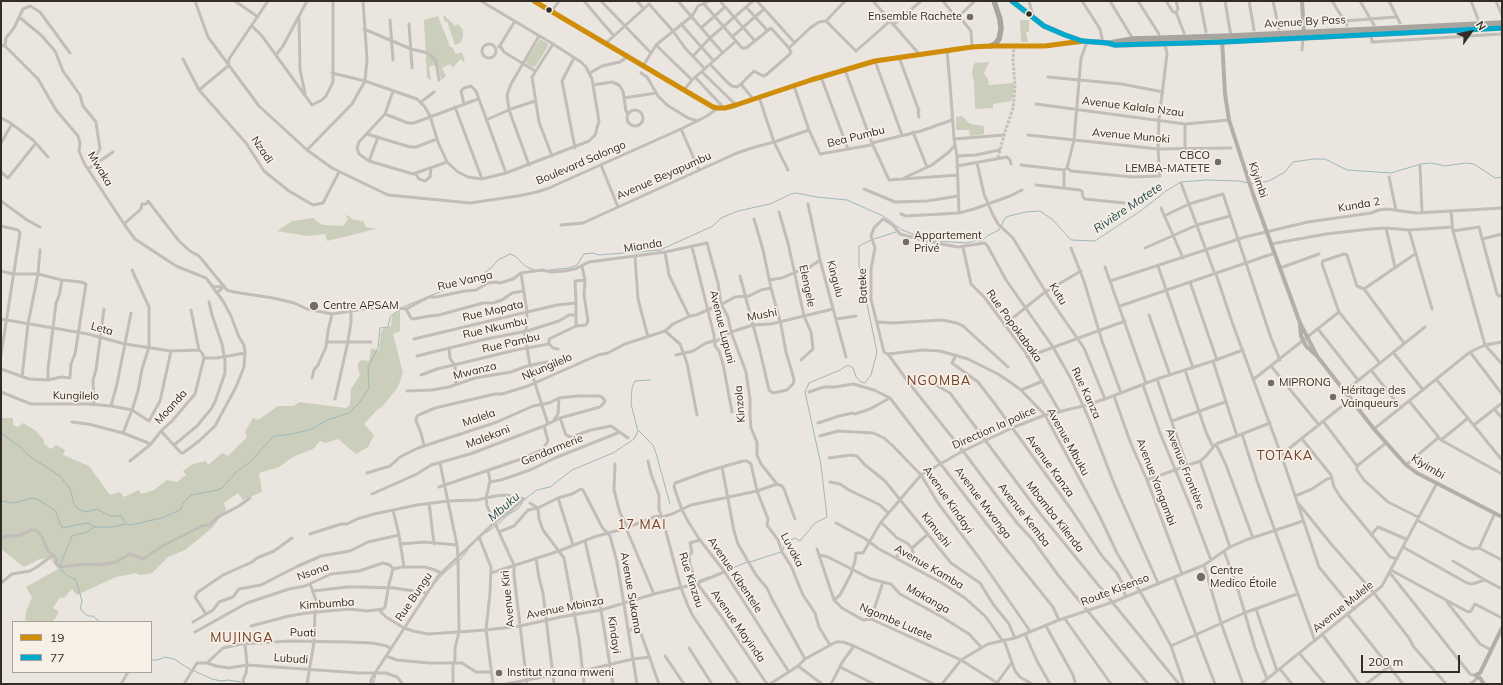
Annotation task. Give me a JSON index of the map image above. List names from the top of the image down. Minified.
{"streets":{"highway":["Avenue By Pass"],"street":["Avenue Kalala Nzau","Avenue Munoki","Bea Pumbu","Nzadi","Boulevard Salongo","Mwaka","Avenue Beyapumbu","Kiyimbi","Kunda 2","Mianda","Kingulu","Rue Vanga","Elengele","Bateke","Kutu","Rue Mopata","Mushi","Rue Popokabaka","Avenue Lupuni","Rue Nkumbu","Leta","Rue Pambu","Nkungilelo","Mwanza","Rue Kanza","Kungilelo","Kinzola","Moanda","Malela","Direction la police","Malekani","Avenue Mbuku","Gendarmerie","Avenue Kanza","Avenue Frontière","Avenue Yangambi","Avenue Kindayi","Avenue Mwanga","Avenue Kemba","Mbamba Kilenda","Kimushi","Luvaka","Avenue Kamba","Nsona","Avenue Kibentele","Rue Kinzau","Route Kisenso","Avenue Sukama","Rue Bungu","Avenue Kiri","Makanga","Kimbumba","Avenue Mulele","Avenue Mbinza","Ngombe Lutete","Avenue Mayinda","Puati","Kindayi","Lubudi"]},"crossings":[["Avenue By Pass","Kiyimbi"],["Avenue Kalala Nzau","Kiyimbi"],["Bea Pumbu","Avenue Beyapumbu"],["Nzadi","Boulevard Salongo"],["Kiyimbi","Kunda 2"],["Kiyimbi","Avenue Mulele"],["Kunda 2","Avenue Frontière"],["Mianda","Rue Vanga"],["Mianda","Avenue Lupuni"],["Mianda","Nkungilelo"],["Mianda","Kinzola"],["Kingulu","Mushi"],["Elengele","Mushi"],["Bateke","Rue Popokabaka"],["Bateke","Rue Kanza"],["Bateke","Avenue Mbuku"],["Bateke","Avenue Kemba"],["Kutu","Direction la police"],["Mushi","Avenue Lupuni"],["Mushi","Kinzola"],["Rue Popokabaka","Rue Kanza"],["Rue Popokabaka","Direction la police"],["Avenue Lupuni","Nkungilelo"],["Leta","Kungilelo"],["Nkungilelo","Kinzola"],["Nkungilelo","Malela"],["Rue Kanza","Direction la police"],["Rue Kanza","Route Kisenso"],["Malela","Malekani"],["Direction la police","Avenue Mbuku"],["Direction la police","Avenue Kanza"],["Direction la police","Avenue Frontière"],["Direction la police","Avenue Yangambi"],["Direction la police","Avenue Kindayi"],["Direction la police","Avenue Mwanga"],["Direction la police","Avenue Kemba"],["Direction la police","Mbamba Kilenda"],["Direction la police","Kimushi"],["Direction la police","Avenue Kamba"],["Direction la police","Makanga"],["Direction la police","Ngombe Lutete"],["Avenue Mbuku","Avenue Kanza"],["Avenue Mbuku","Avenue Kemba"],["Avenue Mbuku","Route Kisenso"],["Avenue Kanza","Route Kisenso"],["Avenue Frontière","Route Kisenso"],["Avenue Yangambi","Route Kisenso"],["Avenue Kindayi","Route Kisenso"],["Avenue Mwanga","Route Kisenso"],["Avenue Kemba","Mbamba Kilenda"],["Avenue Kemba","Route Kisenso"],["Mbamba Kilenda","Route Kisenso"],["Kimushi","Route Kisenso"],["Luvaka","Avenue Kibentele"],["Avenue Kamba","Route Kisenso"],["Nsona","Rue Bungu"],["Avenue Kibentele","Avenue Mbinza"],["Avenue Kibentele","Avenue Mayinda"],["Rue Kinzau","Avenue Mbinza"],["Route Kisenso","Makanga"],["Route Kisenso","Ngombe Lutete"],["Avenue Sukama","Avenue Mbinza"],["Rue Bungu","Avenue Kiri"],["Rue Bungu","Avenue Mbinza"],["Rue Bungu","Puati"],["Rue Bungu","Lubudi"],["Avenue Kiri","Avenue Mbinza"],["Avenue Mbinza","Avenue Mayinda"],["Avenue Mbinza","Kindayi"],["Puati","Lubudi"]],"districts":["NGOMBA","TOTAKA","17 MAI","MUJINGA"],"water":["Rivière Matete","Mbuku"],"places":["Ensemble Rachete","CBCO LEMBA-MATETE","Appartement Privé","Centre APSAM","MIPRONG","Héritage des Vainqueurs","Centre Medico Étoile","Institut nzana mweni"],"lines":["transit line 19","transit line 77"],"legend":["19","77"],"scale_bar":"200 m","north":"top right"}
